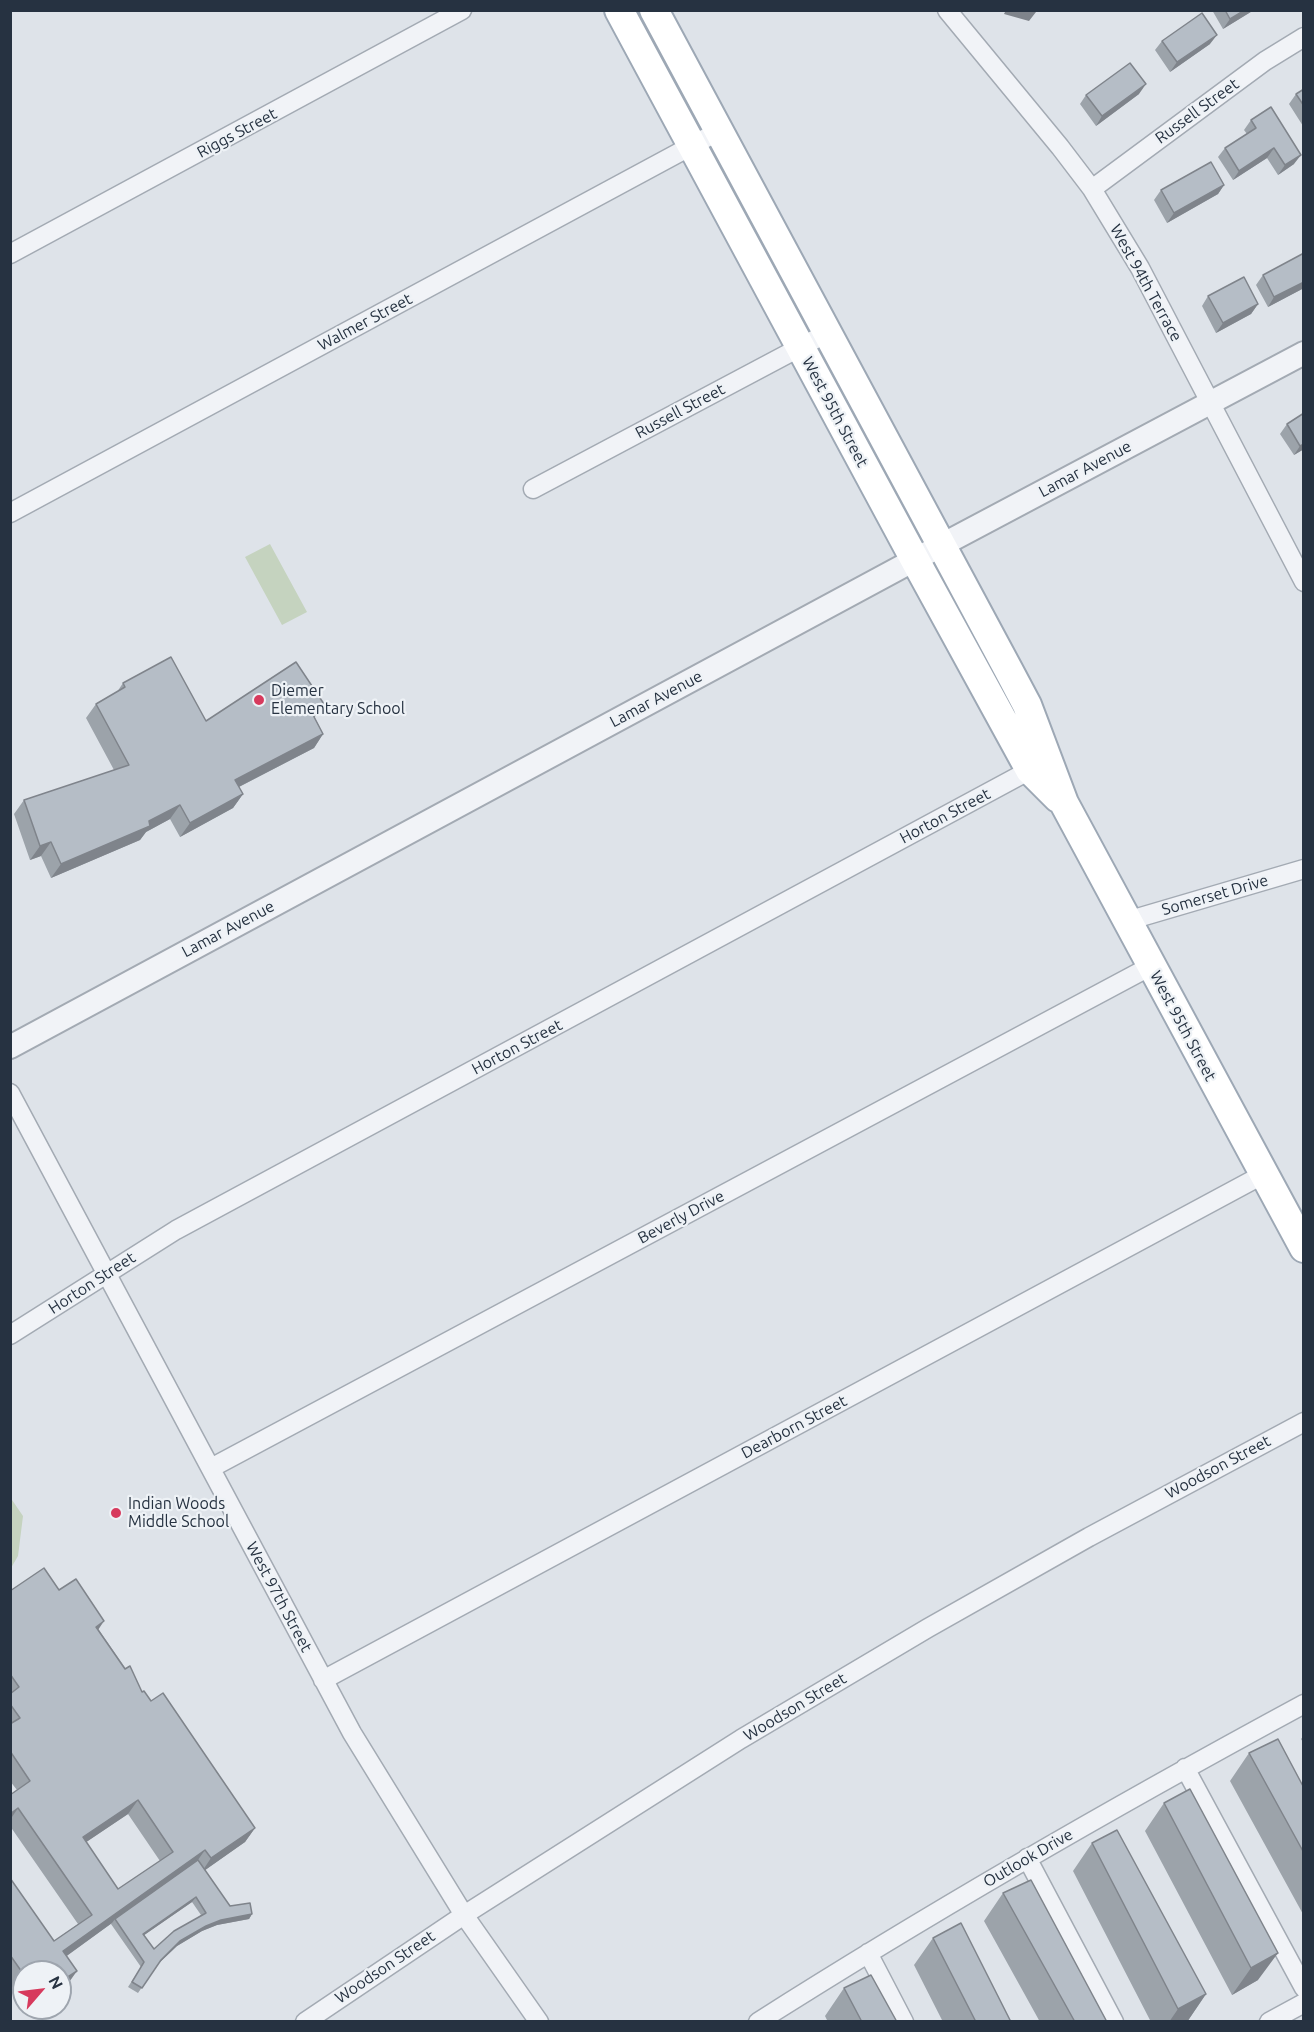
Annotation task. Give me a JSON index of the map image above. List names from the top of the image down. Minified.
{"streets":{"main road":["West 95th Street"],"street":["Russell Street","Riggs Street","West 94th Terrace","Walmer Street","Lamar Avenue","Horton Street","Somerset Drive","Beverly Drive","Dearborn Street","Woodson Street","West 97th Street","Outlook Drive"]},"crossings":[["Russell Street","West 94th Terrace"],["Russell Street","West 95th Street"],["West 94th Terrace","Lamar Avenue"],["Walmer Street","West 95th Street"],["West 95th Street","Lamar Avenue"],["West 95th Street","Horton Street"],["West 95th Street","Somerset Drive"],["West 95th Street","Beverly Drive"],["West 95th Street","Dearborn Street"],["Horton Street","West 97th Street"],["Beverly Drive","West 97th Street"],["Dearborn Street","West 97th Street"],["Woodson Street","West 97th Street"]],"places":["Diemer Elementary School","Indian Woods Middle School"],"north":"top right"}
